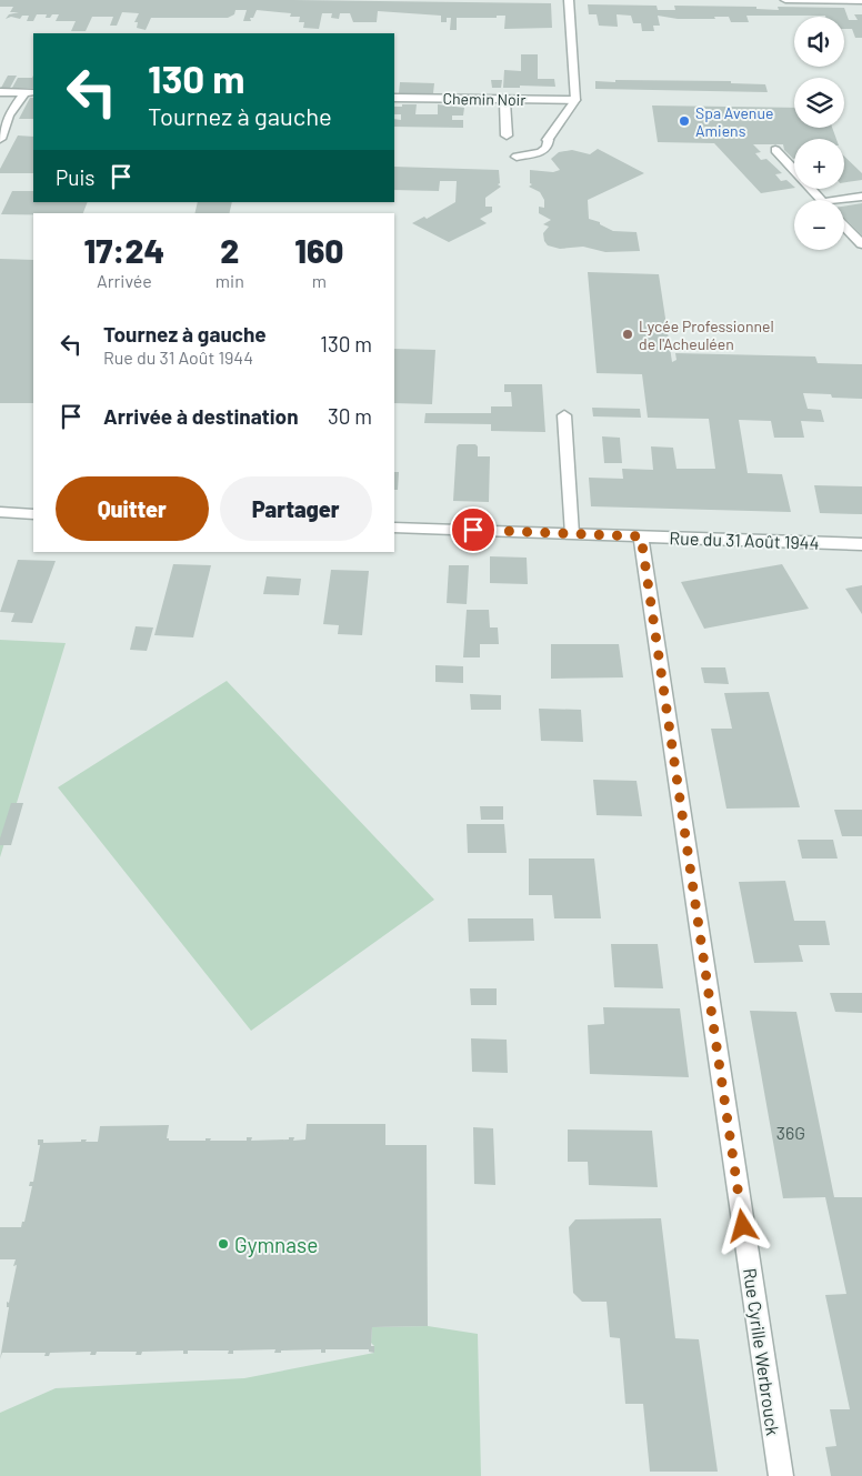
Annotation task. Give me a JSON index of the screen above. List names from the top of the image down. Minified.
{"streets":{"street":["Chemin Noir","Rue du 31 Août 1944","Rue Cyrille Werbrouck"]},"crossings":[["Rue du 31 Août 1944","Rue Cyrille Werbrouck"]],"places":["Spa Avenue Amiens","Lycée Professionnel de l'Acheuléen","Gymnase"],"house_numbers":["36G"],"page":{"map_buttons":["+","−"],"turn":["130 m","Tournez à gauche"],"then":"Puis","eta":["17:24","Arrivée","2","min","160","m"],"list":[{"name":"Tournez à gauche","note":"Rue du 31 Août 1944","value":"130 m"},{"name":"Arrivée à destination","value":"30 m"}],"buttons":["Quitter","Partager"]}}
